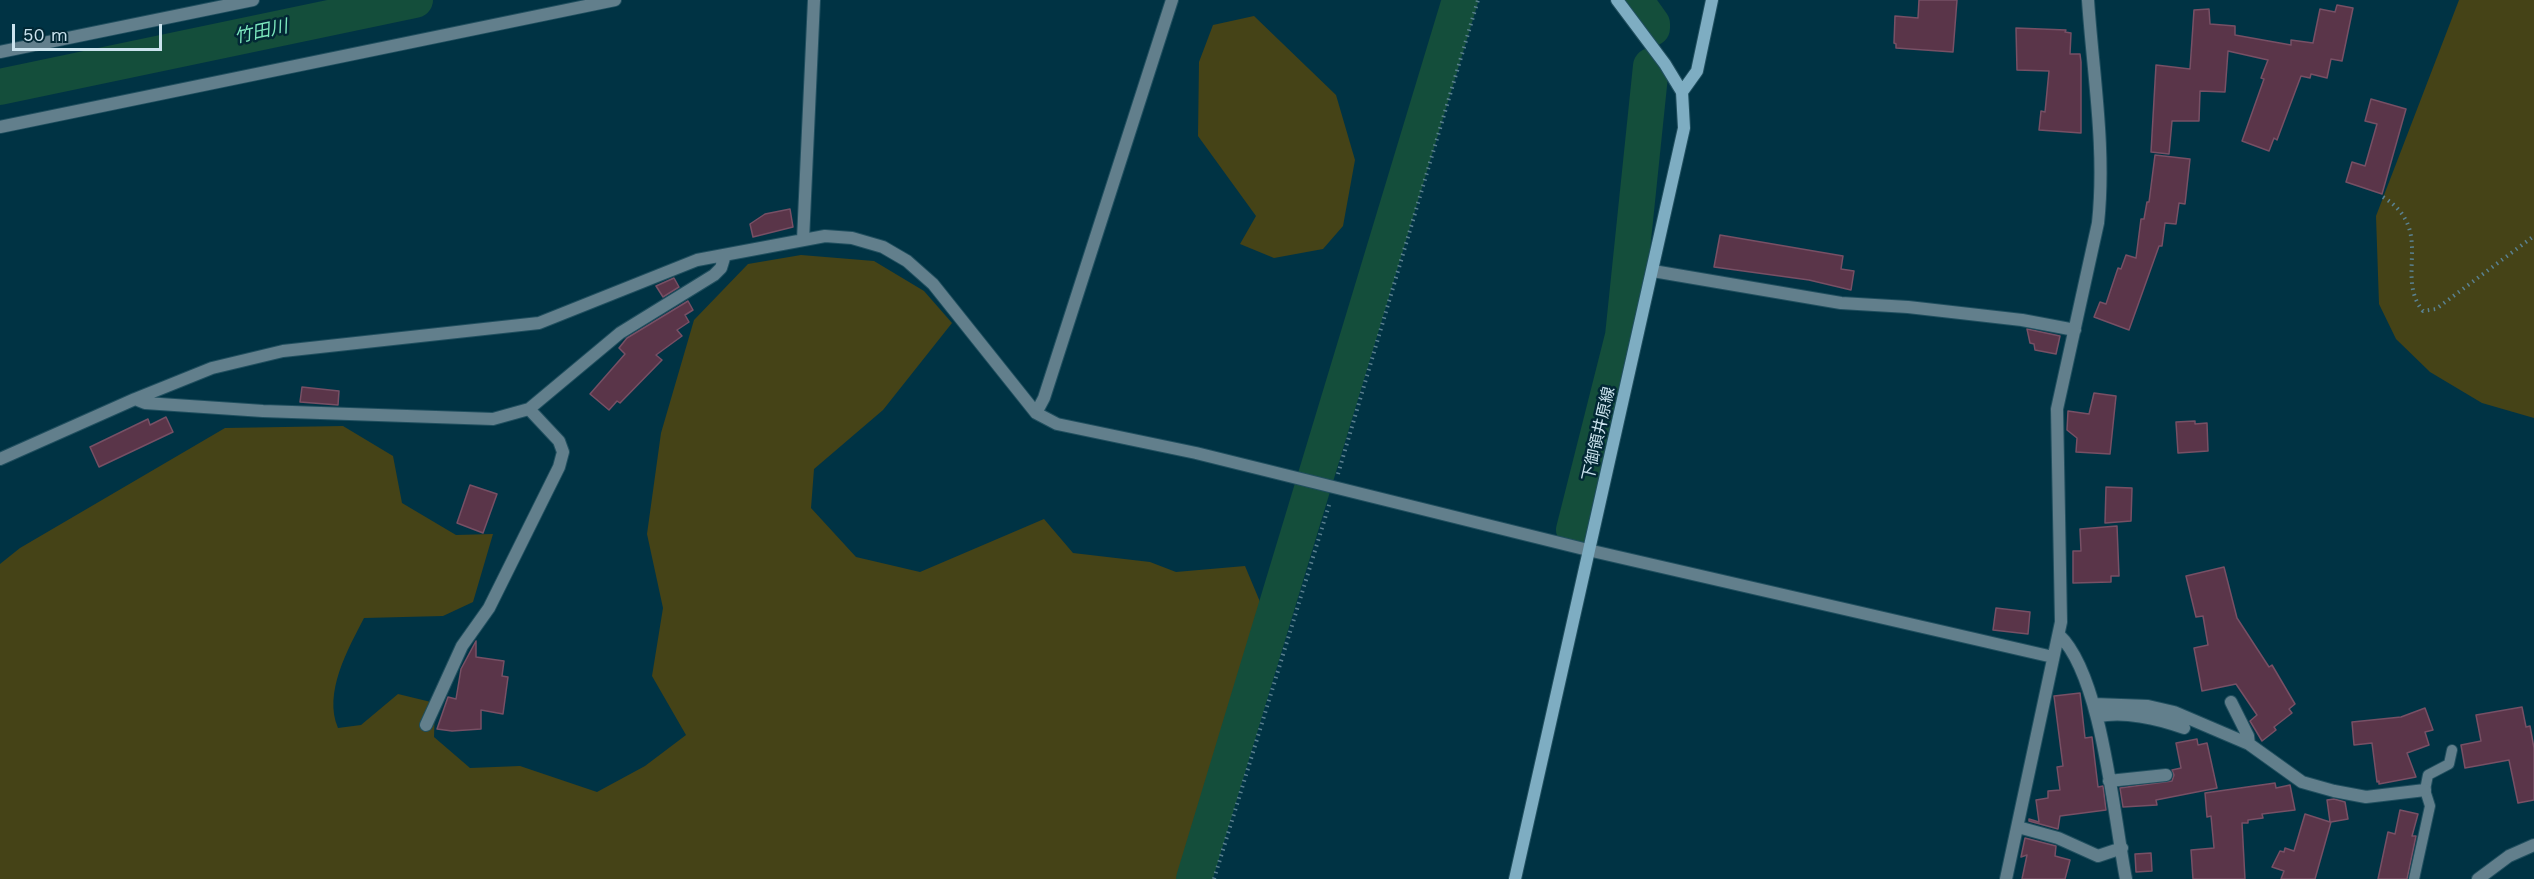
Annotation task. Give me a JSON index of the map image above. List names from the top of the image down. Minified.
{"streets":{"main road":["下御領井原線"]},"water":["竹田川"],"scale_bar":"50 m"}
